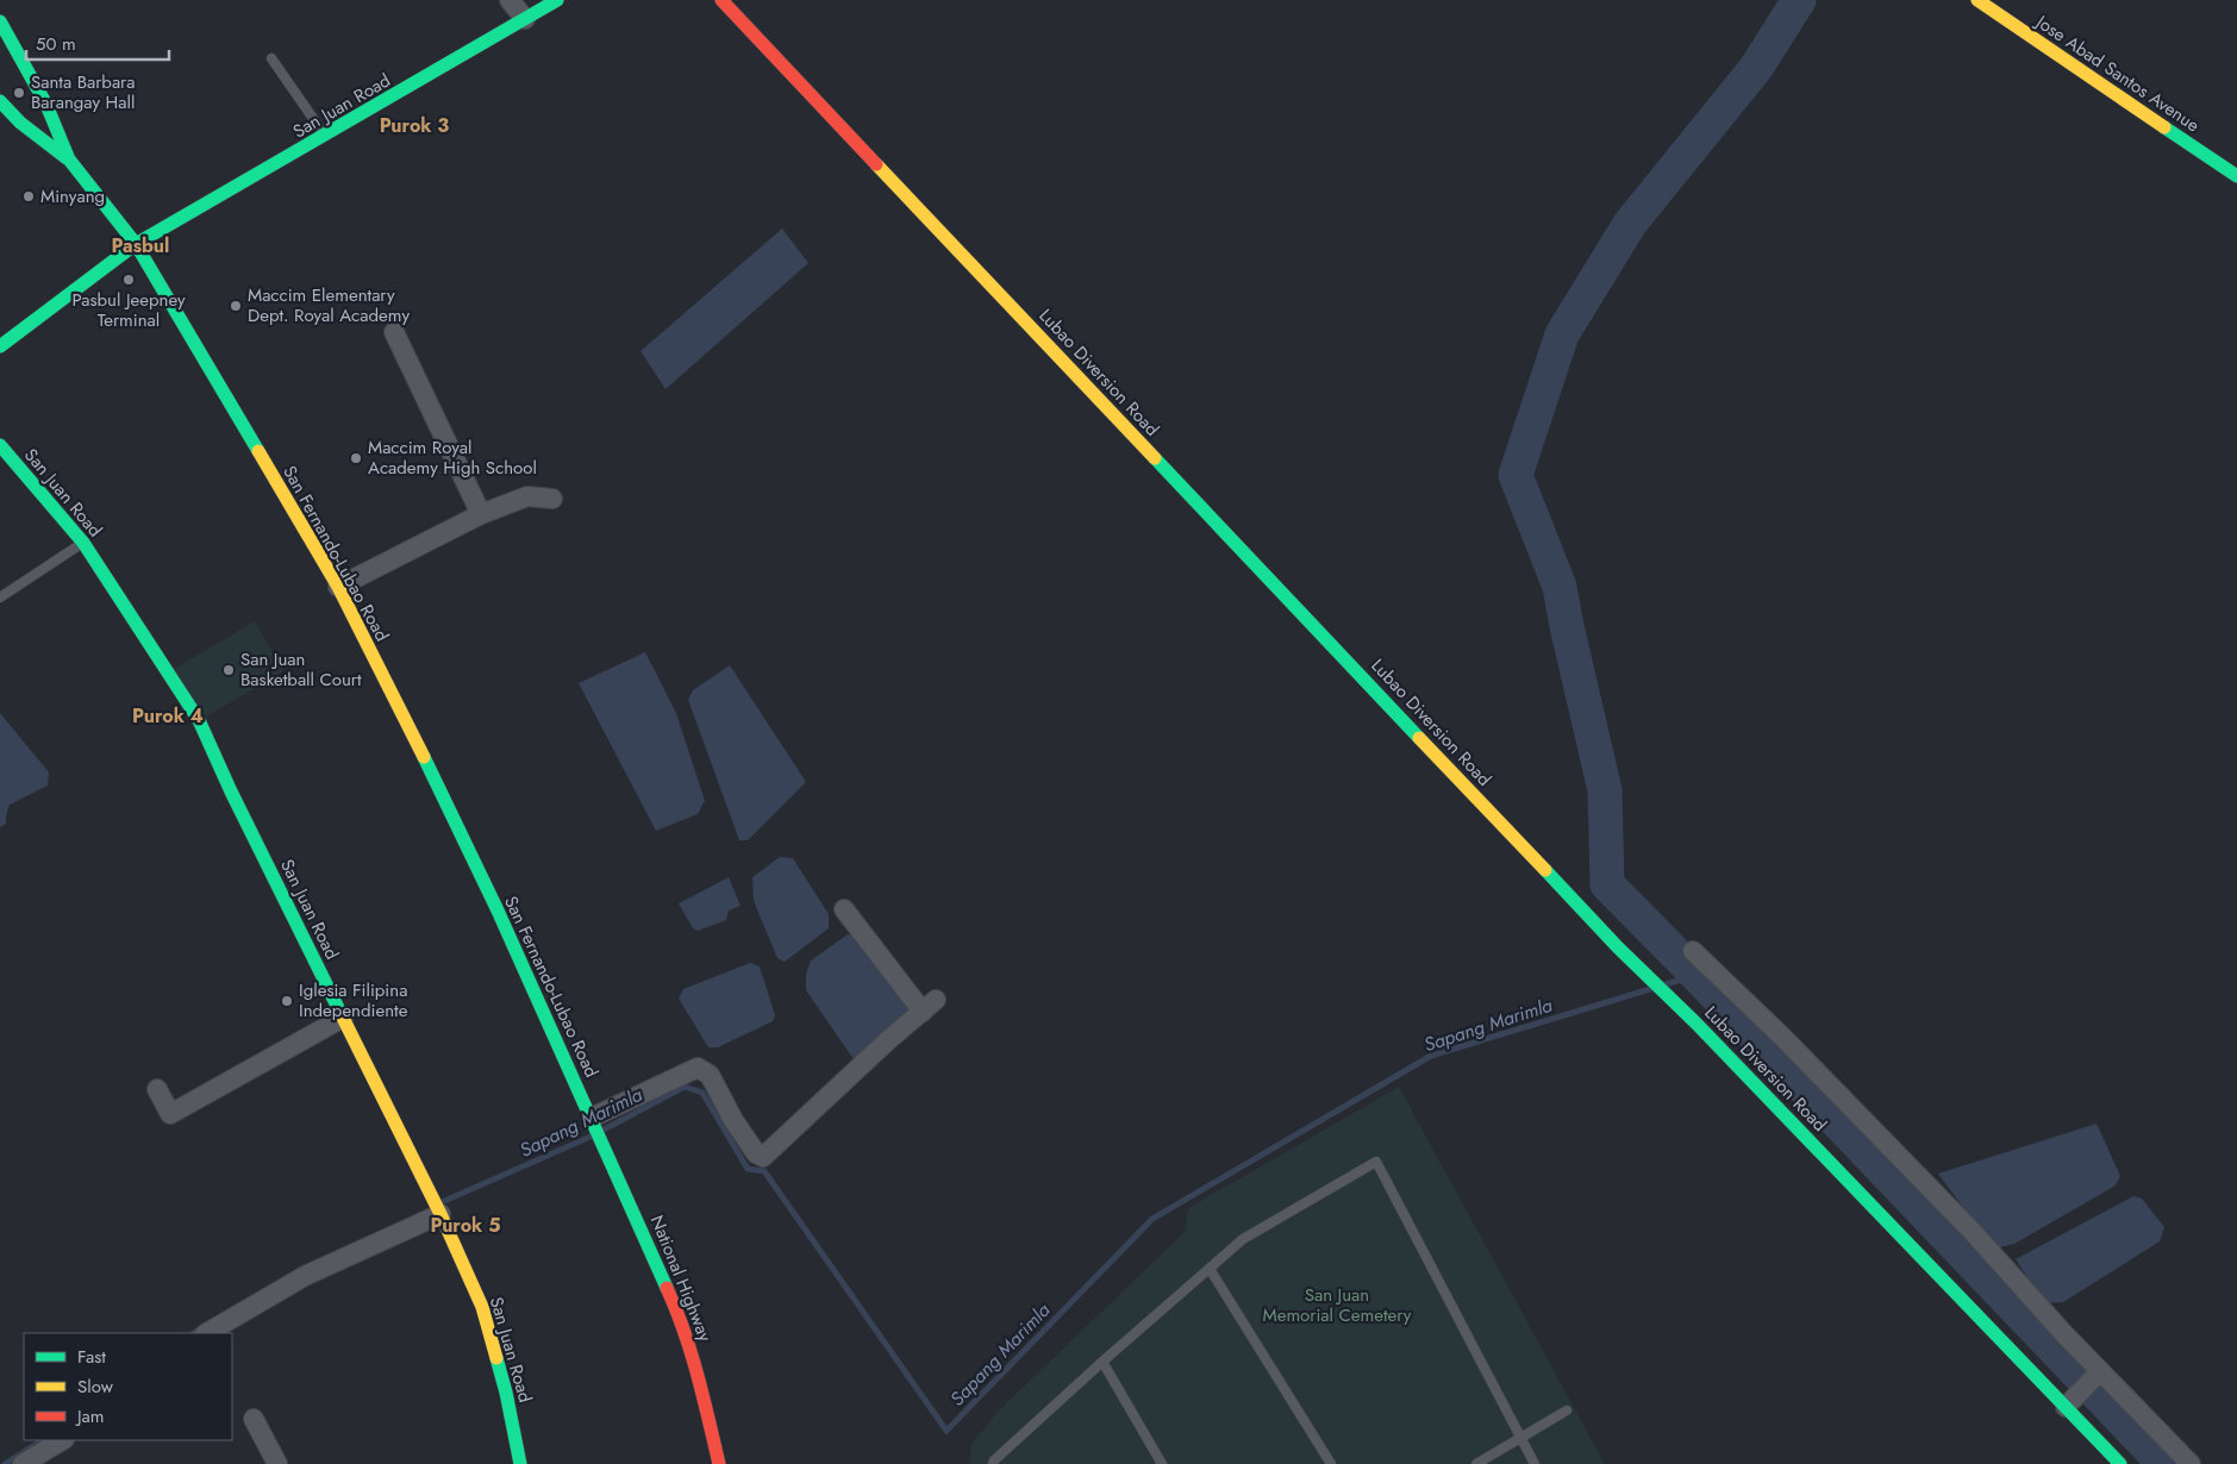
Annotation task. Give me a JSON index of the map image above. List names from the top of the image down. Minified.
{"streets":{"main road":["Jose Abad Santos Avenue","San Juan Road","Lubao Diversion Road","San Fernando-Lubao Road","National Highway"]},"crossings":[["San Juan Road","San Fernando-Lubao Road"],["San Fernando-Lubao Road","National Highway"]],"districts":["Purok 3","Pasbul","Purok 4","Purok 5"],"water":["Sapang Marimla"],"parks":["San Juan Memorial Cemetery"],"places":["Santa Barbara Barangay Hall","Minyang","Pasbul Jeepney Terminal","Maccim Elementary Dept. Royal Academy","Maccim Royal Academy High School","San Juan Basketball Court","Iglesia Filipina Independiente"],"legend":["Fast","Slow","Jam"],"scale_bar":"50 m"}
